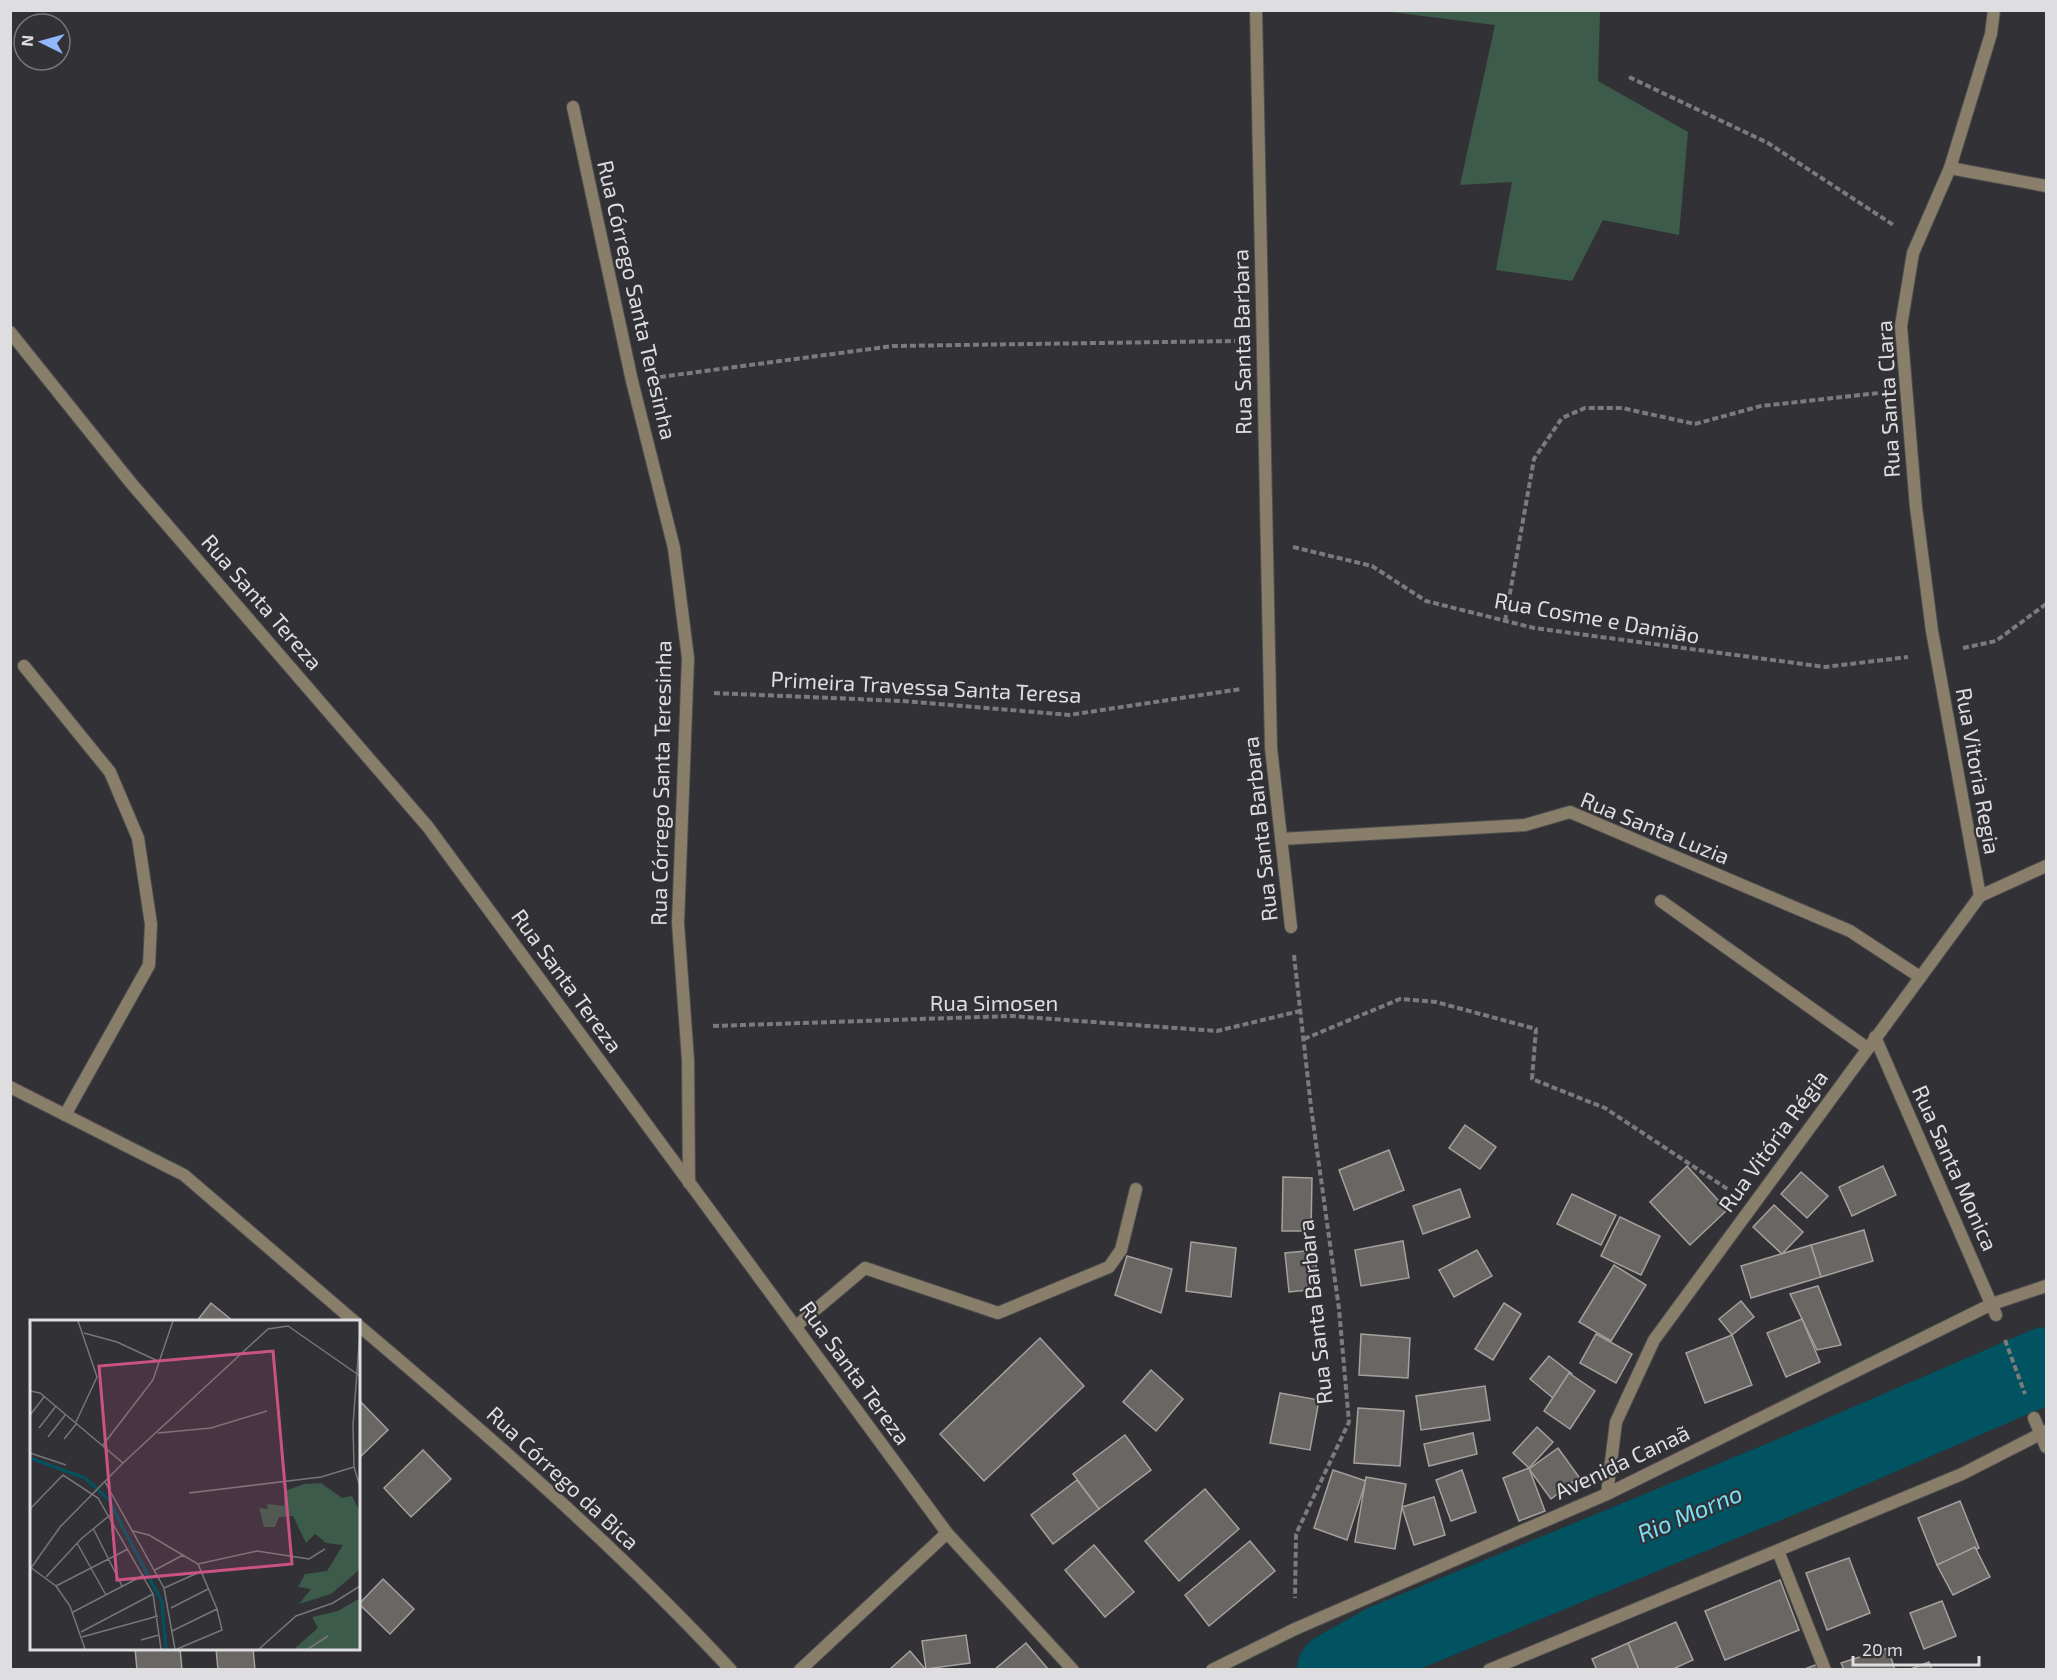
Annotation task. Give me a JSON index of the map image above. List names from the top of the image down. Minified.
{"streets":{"street":["Rua Córrego Santa Teresinha","Rua Santa Barbara","Rua Santa Clara","Rua Santa Tereza","Rua Vitoria Regia","Rua Santa Luzia","Rua Vitória Régia","Rua Santa Monica","Avenida Canaã","Rua Córrego da Bica"],"path":["Rua Cosme e Damião","Primeira Travessa Santa Teresa","Rua Simosen"]},"crossings":[["Rua Córrego Santa Teresinha","Rua Santa Tereza"],["Rua Córrego Santa Teresinha","Primeira Travessa Santa Teresa"],["Rua Córrego Santa Teresinha","Rua Simosen"],["Rua Santa Barbara","Rua Cosme e Damião"],["Rua Santa Barbara","Primeira Travessa Santa Teresa"],["Rua Santa Barbara","Rua Santa Luzia"],["Rua Santa Barbara","Rua Simosen"],["Rua Santa Barbara","Avenida Canaã"],["Rua Santa Clara","Rua Cosme e Damião"],["Rua Santa Clara","Rua Vitoria Regia"],["Rua Cosme e Damião","Rua Vitoria Regia"],["Rua Vitoria Regia","Rua Vitória Régia"],["Rua Santa Luzia","Rua Vitória Régia"],["Rua Vitória Régia","Rua Santa Monica"],["Rua Vitória Régia","Avenida Canaã"],["Rua Santa Monica","Avenida Canaã"]],"water":["Rio Morno"],"scale_bar":"20 m","north":"left"}
